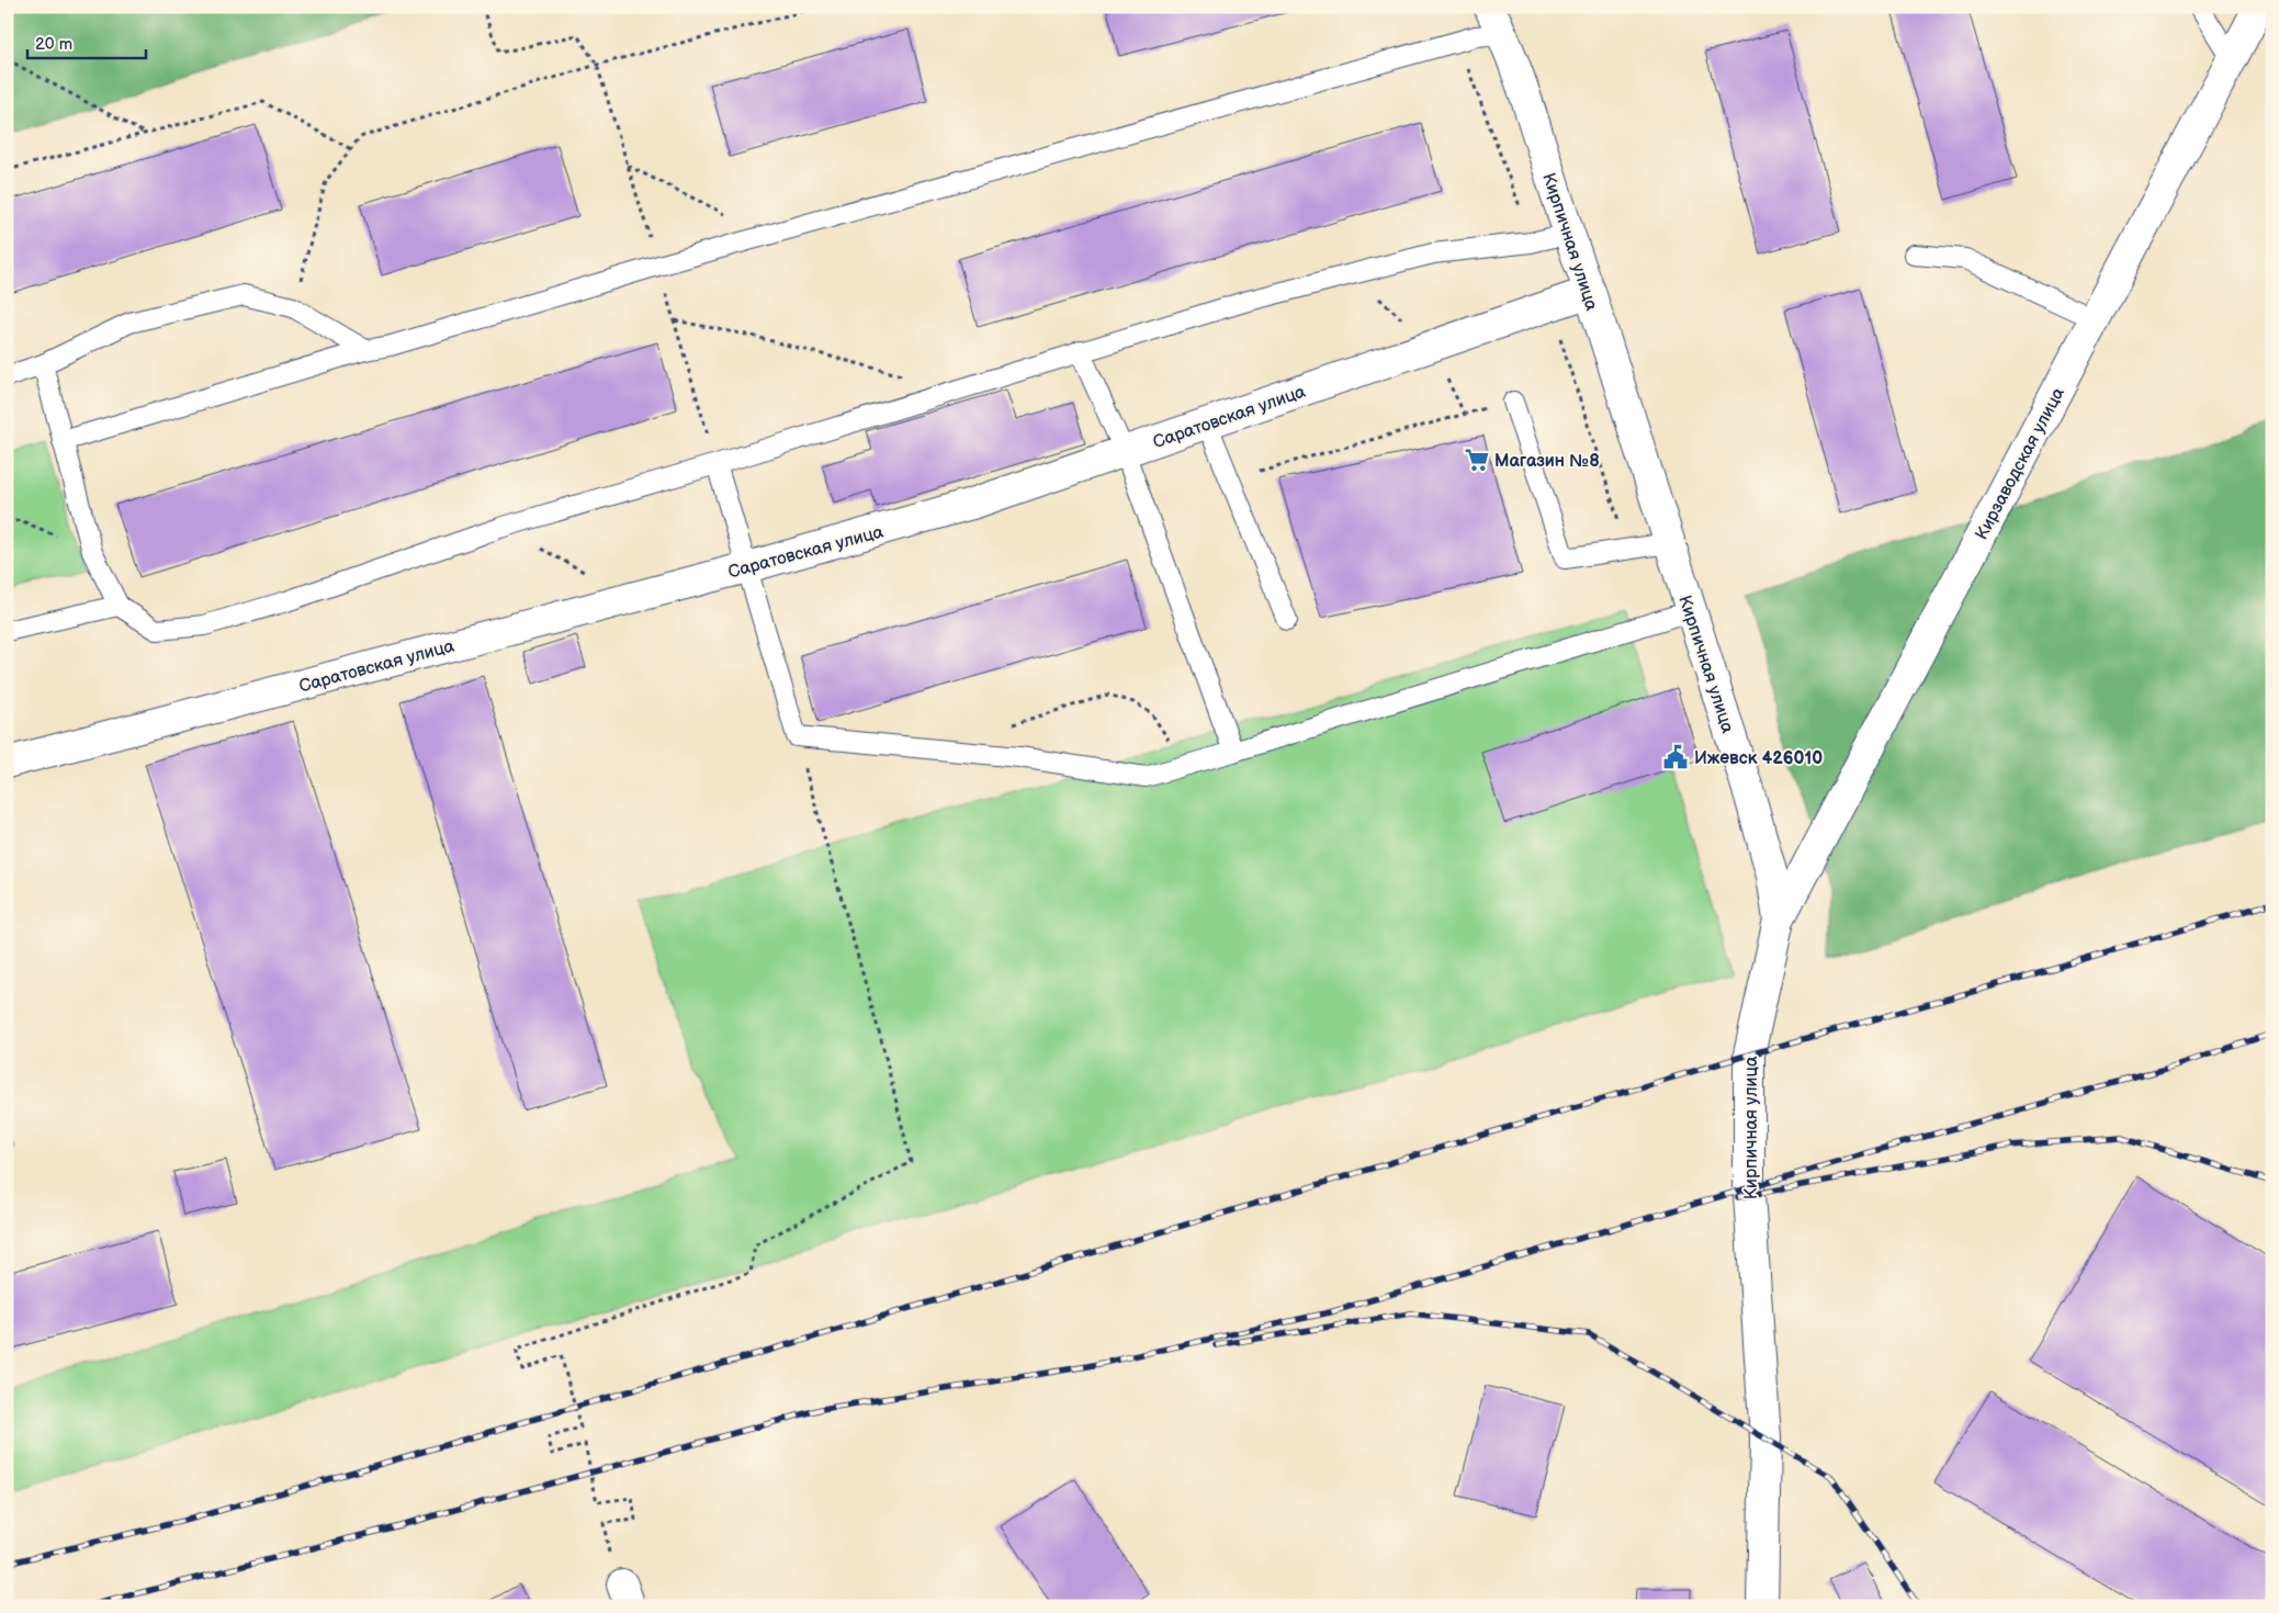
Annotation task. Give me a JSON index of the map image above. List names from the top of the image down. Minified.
{"streets":{"street":["Кирпичная улица","Саратовская улица","Кирзаводская улица"]},"crossings":[["Кирпичная улица","Саратовская улица"],["Кирпичная улица","Кирзаводская улица"]],"places":{"supermarket":["Магазин №8"],"public building":["Ижевск 426010"]},"scale_bar":"20 m"}
